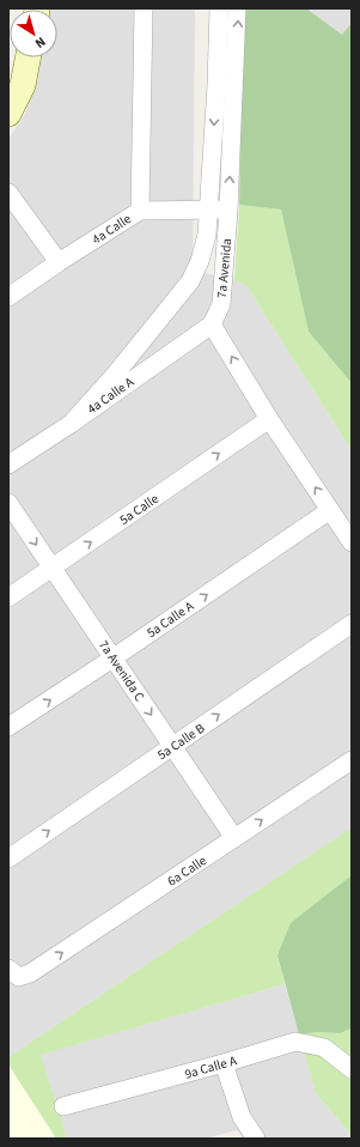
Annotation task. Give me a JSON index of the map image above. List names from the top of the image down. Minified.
{"streets":{"street":["4a Calle","7a Avenida","4a Calle A","5a Calle","5a Calle A","7a Avenida C","5a Calle B","6a Calle","9a Calle A"]},"crossings":[["4a Calle","7a Avenida"],["7a Avenida","4a Calle A"],["5a Calle","7a Avenida C"],["5a Calle A","7a Avenida C"],["7a Avenida C","5a Calle B"],["7a Avenida C","6a Calle"]],"one_way":["5a Calle","5a Calle A","7a Avenida C","5a Calle B","6a Calle"],"north":"bottom right"}
